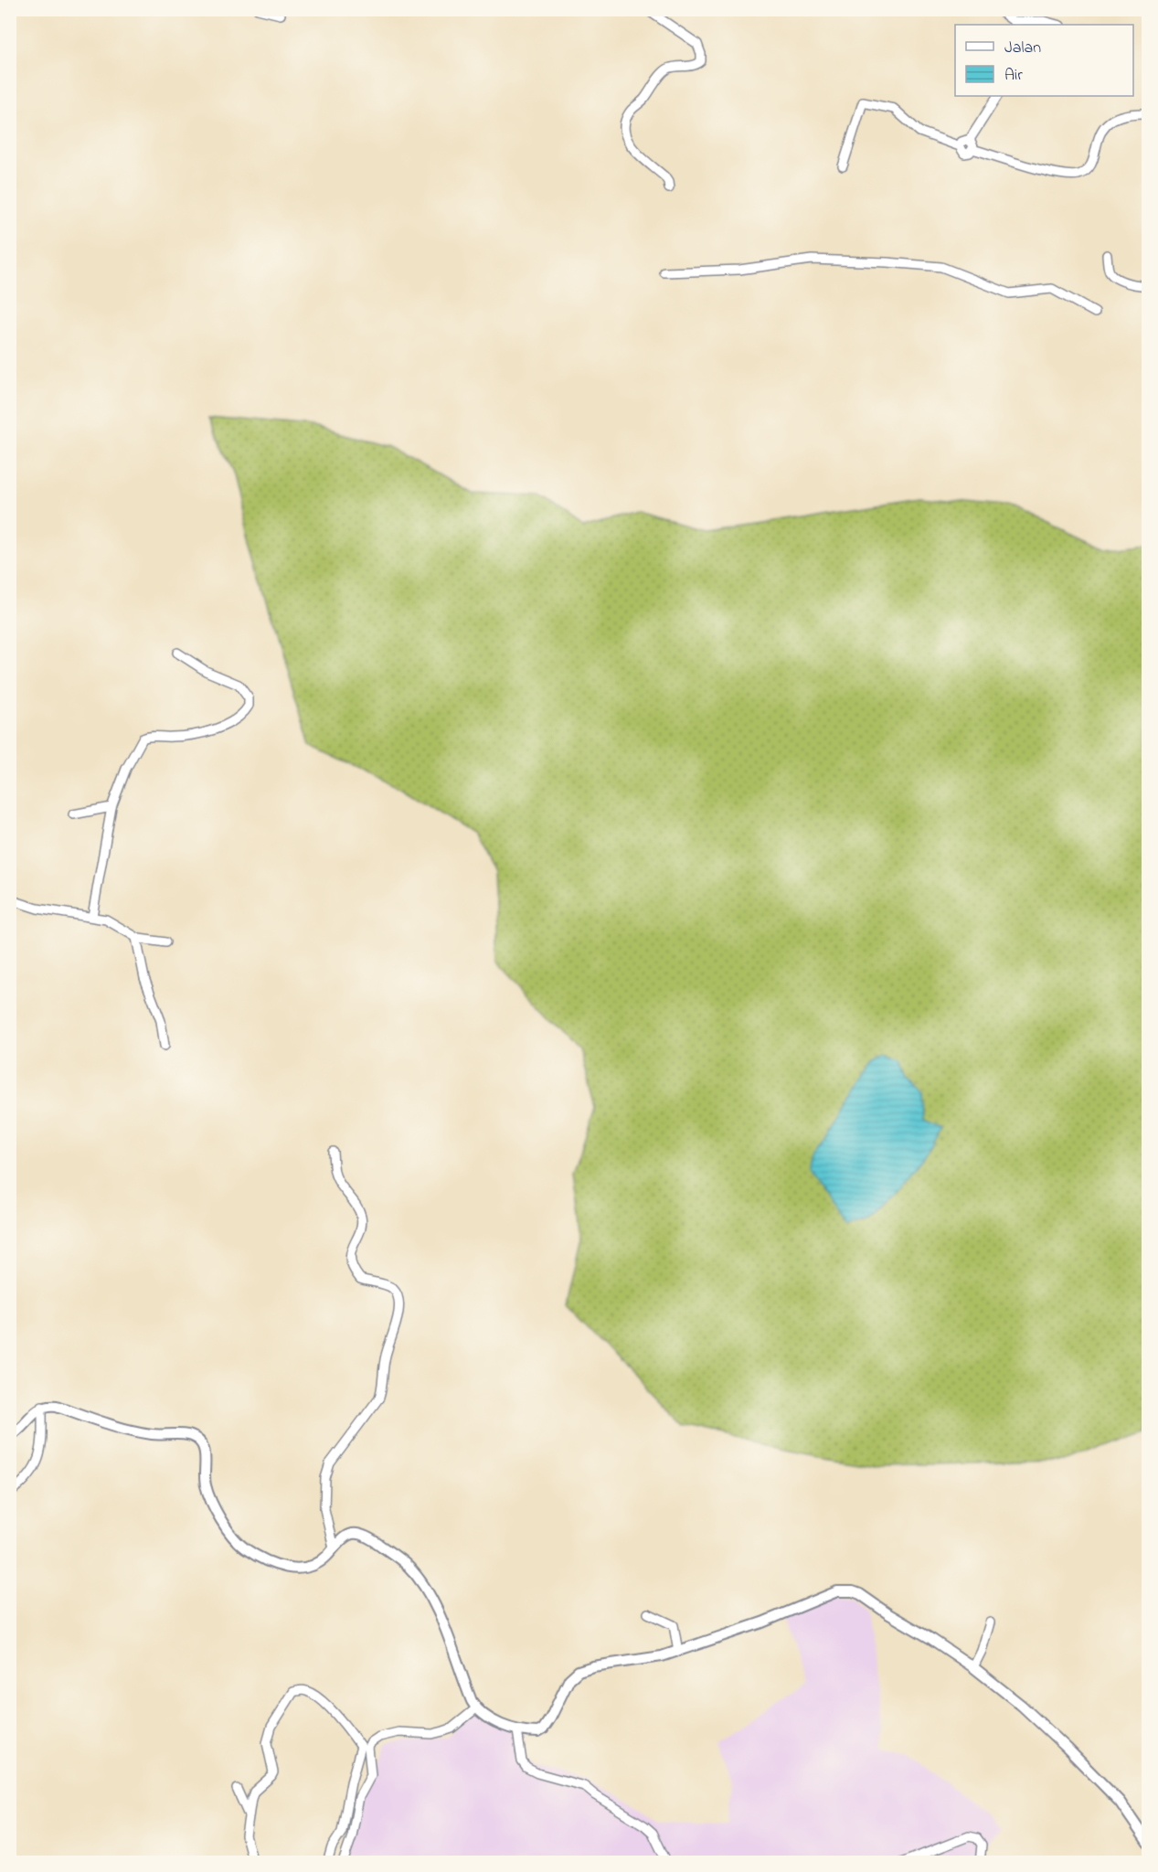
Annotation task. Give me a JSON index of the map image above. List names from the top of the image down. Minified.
{"legend":["Jalan","Air"]}
